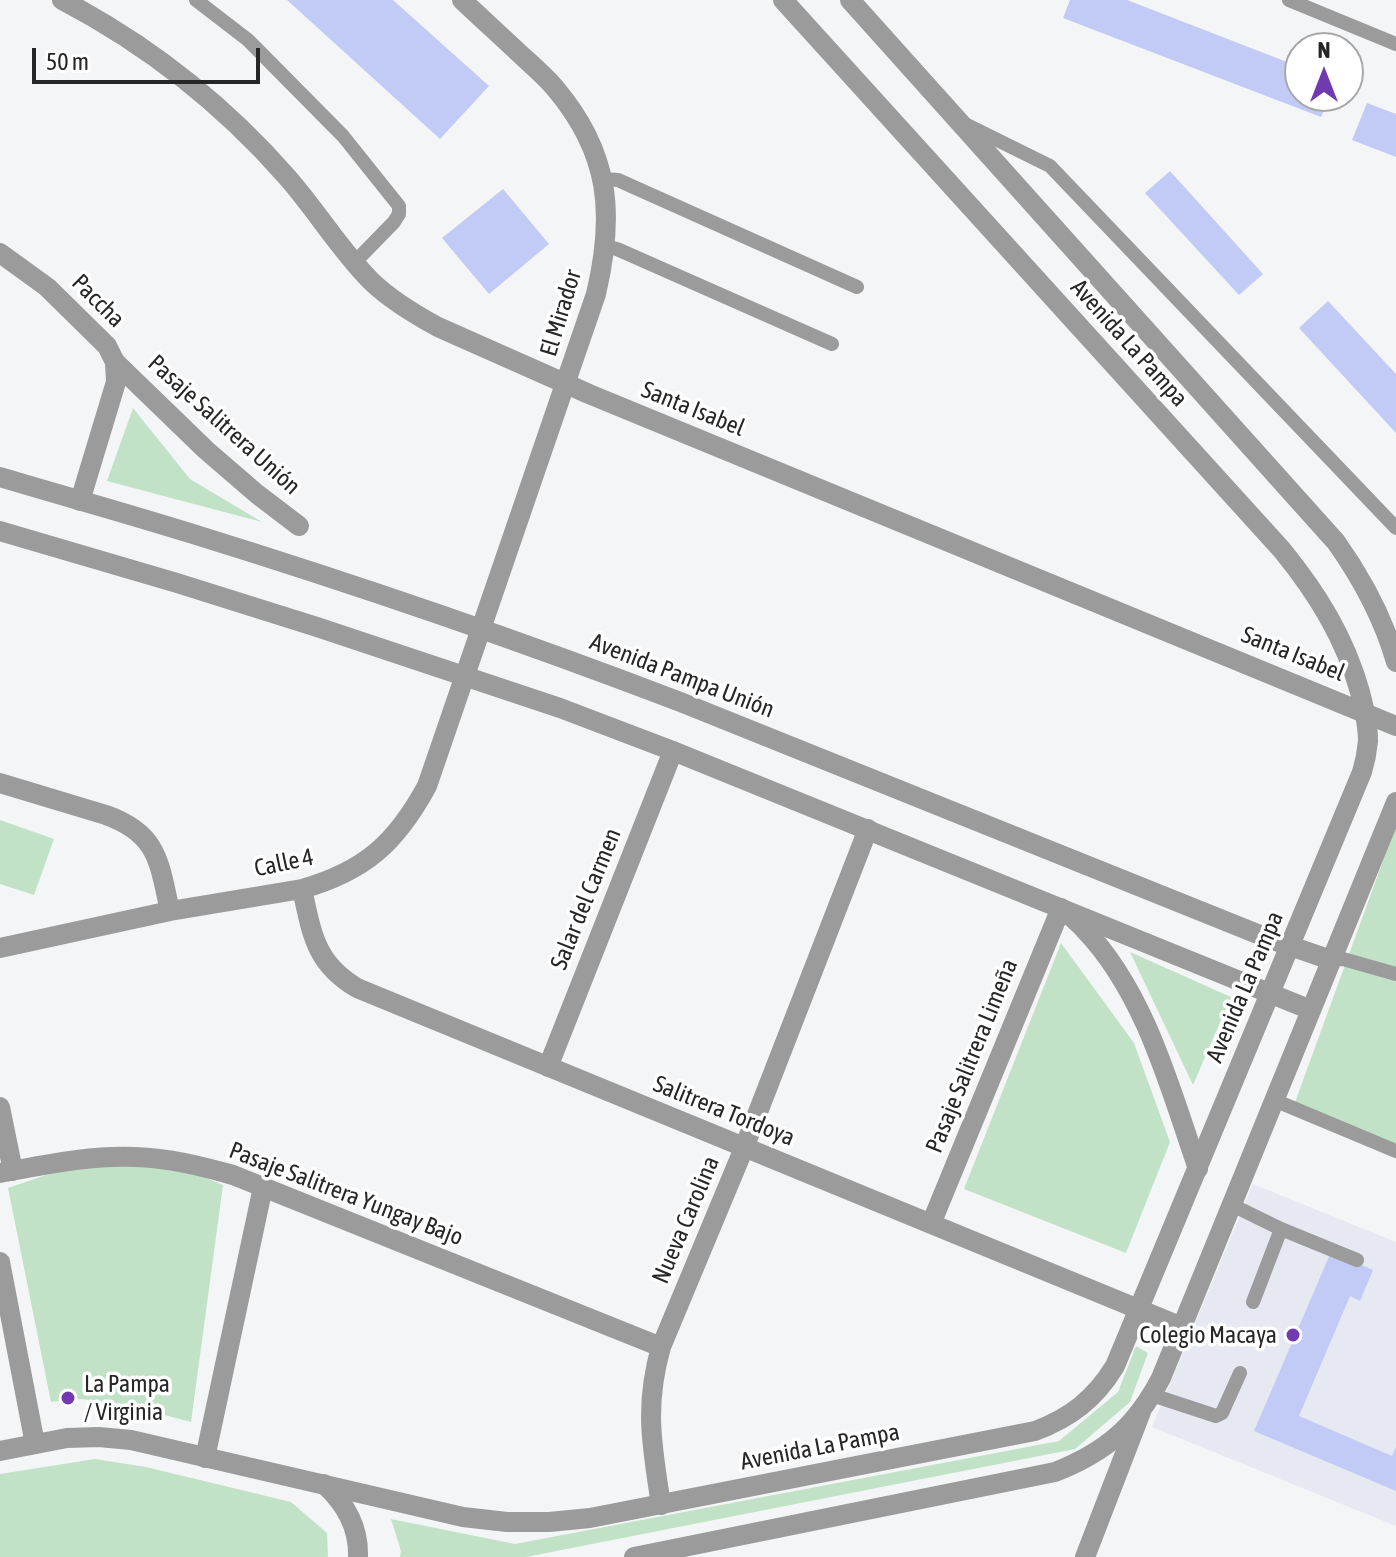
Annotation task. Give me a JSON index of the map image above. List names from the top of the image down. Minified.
{"streets":{"street":["Paccha","El Mirador","Avenida La Pampa","Santa Isabel","Pasaje Salitrera Unión","Avenida Pampa Unión","Calle 4","Salar del Carmen","Pasaje Salitrera Limeña","Salitrera Tordoya","Pasaje Salitrera Yungay Bajo","Nueva Carolina"]},"crossings":[["Paccha","Pasaje Salitrera Unión"],["Paccha","Avenida Pampa Unión"],["El Mirador","Santa Isabel"],["El Mirador","Avenida Pampa Unión"],["El Mirador","Calle 4"],["Avenida La Pampa","Santa Isabel"],["Avenida La Pampa","Avenida Pampa Unión"],["Avenida La Pampa","Salitrera Tordoya"],["Avenida La Pampa","Nueva Carolina"],["Calle 4","Salitrera Tordoya"],["Salar del Carmen","Salitrera Tordoya"],["Pasaje Salitrera Limeña","Salitrera Tordoya"],["Salitrera Tordoya","Nueva Carolina"],["Pasaje Salitrera Yungay Bajo","Nueva Carolina"]],"places":["Colegio Macaya","La Pampa / Virginia"],"scale_bar":"50 m","north":"top"}
